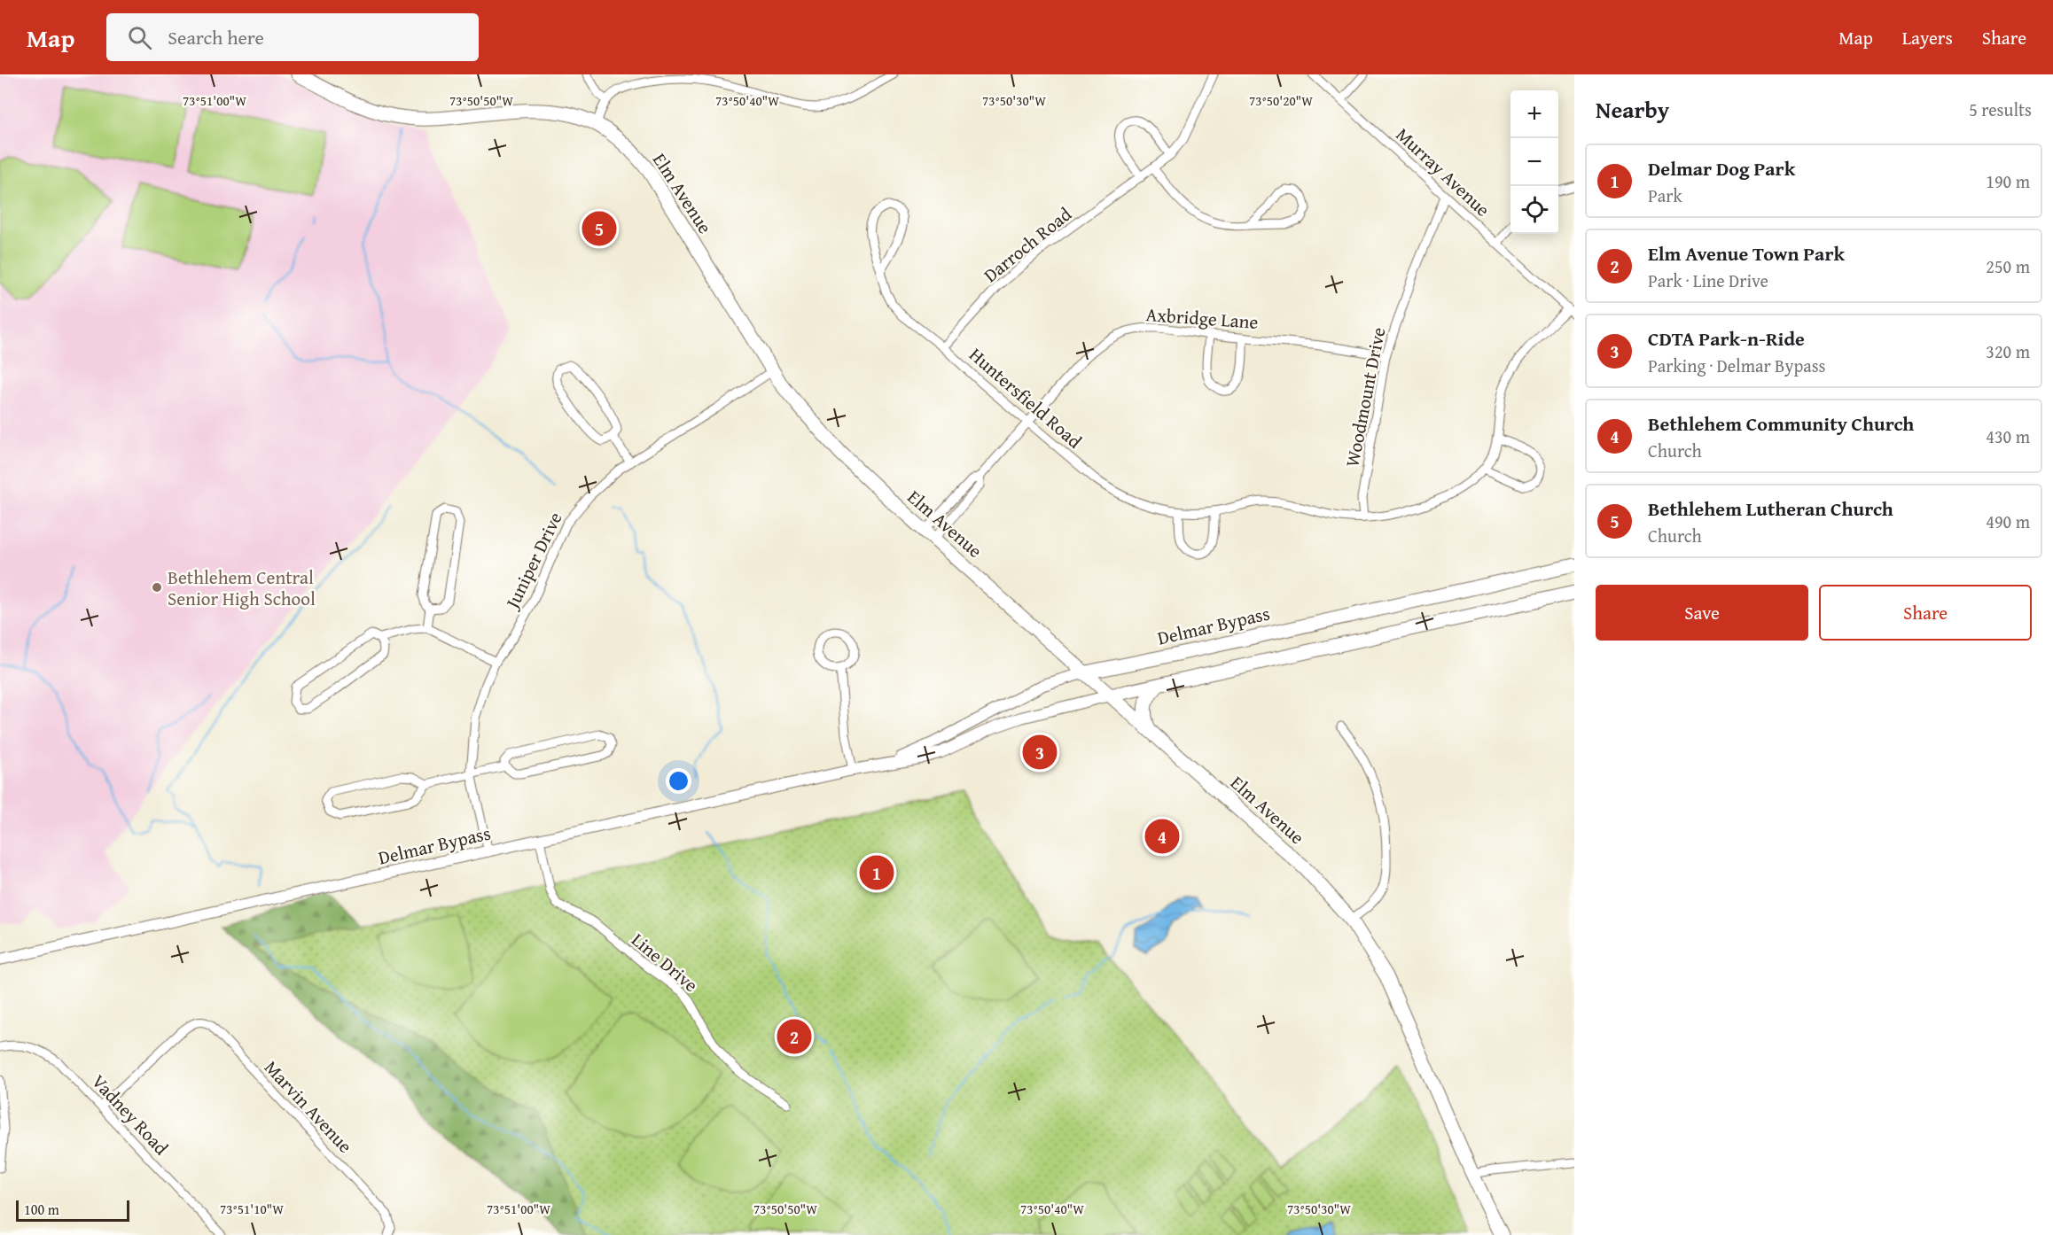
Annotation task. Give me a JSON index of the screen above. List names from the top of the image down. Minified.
{"streets":{"main road":["Elm Avenue","Delmar Bypass"],"street":["Murray Avenue","Darroch Road","Axbridge Lane","Woodmount Drive","Huntersfield Road","Juniper Drive","Line Drive","Marvin Avenue","Vadney Road"]},"crossings":[["Murray Avenue","Woodmount Drive"],["Murray Avenue","Huntersfield Road"],["Elm Avenue","Axbridge Lane"],["Elm Avenue","Juniper Drive"],["Elm Avenue","Delmar Bypass"],["Darroch Road","Huntersfield Road"],["Axbridge Lane","Woodmount Drive"],["Axbridge Lane","Huntersfield Road"],["Woodmount Drive","Huntersfield Road"],["Juniper Drive","Delmar Bypass"],["Delmar Bypass","Line Drive"],["Marvin Avenue","Vadney Road"]],"places":["Bethlehem Central Senior High School"],"scale_bar":"100 m","page":{"header":"Map","search":"Search here","nav":["Map","Layers","Share"],"heading":["Nearby","5 results"],"map_buttons":["+","−"],"list":[{"mark":"1","name":"Delmar Dog Park","note":"Park","value":"190 m"},{"mark":"2","name":"Elm Avenue Town Park","note":"Park · Line Drive","value":"250 m"},{"mark":"3","name":"CDTA Park-n-Ride","note":"Parking · Delmar Bypass","value":"320 m"},{"mark":"4","name":"Bethlehem Community Church","note":"Church","value":"430 m"},{"mark":"5","name":"Bethlehem Lutheran Church","note":"Church","value":"490 m"}],"pins":["5","3","4","1","2"],"buttons":["Save","Share"],"scale":"100 m"},"coordinates":["73°51'00\"W","73°50'50\"W","73°50'40\"W","73°50'30\"W","73°50'20\"W","73°51'10\"W"]}
